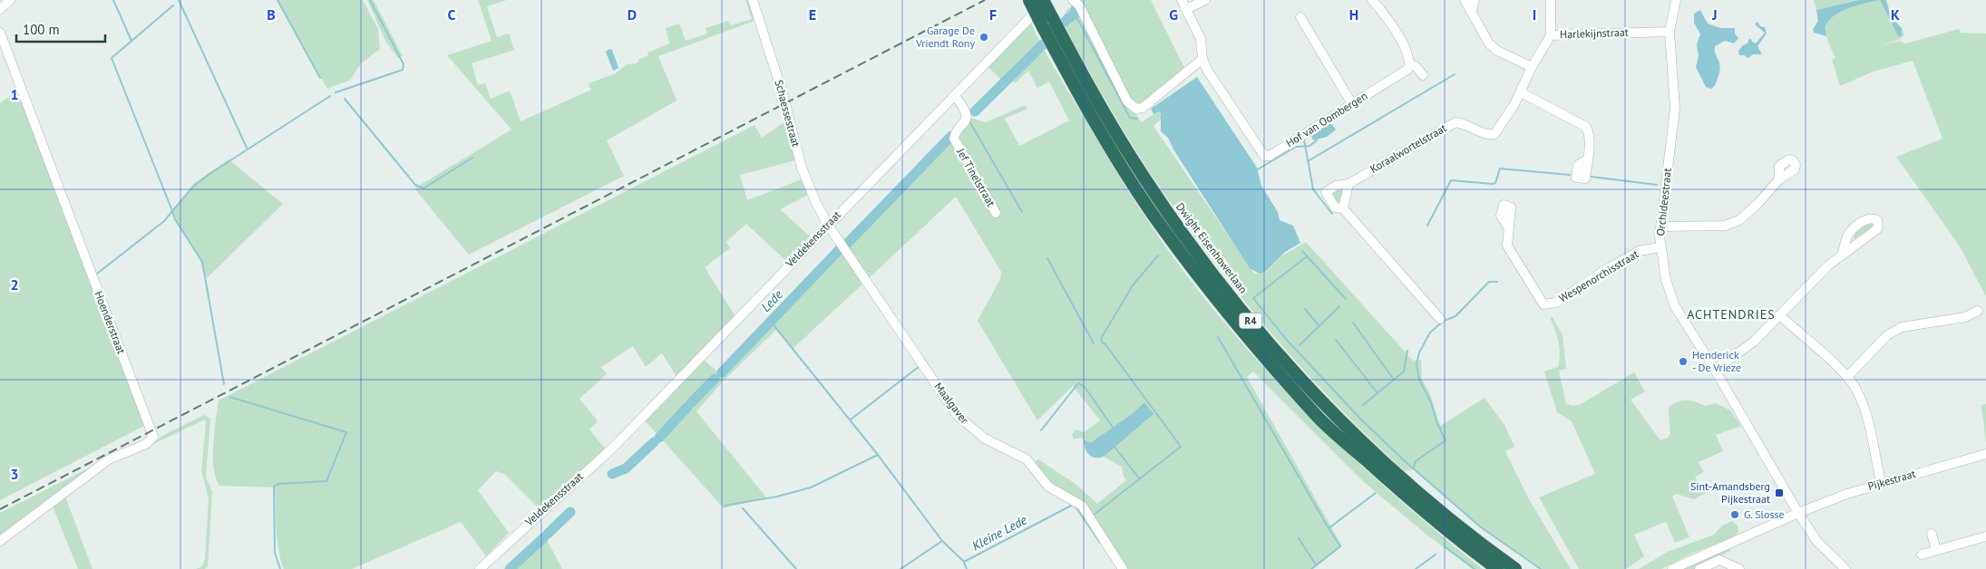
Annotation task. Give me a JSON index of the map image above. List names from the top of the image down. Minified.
{"streets":{"highway":["Dwight Eisenhowerlaan","R4"],"street":["Harlekijnstraat","Schaessestraat","Hof van Oombergen","Koraalwortelstraat","Jef Tinelstraat","Orchideestraat","Veldekensstraat","Wespenorchisstraat","Hoenderstraat","Maalgaver","Pijkestraat"]},"crossings":[["Harlekijnstraat","Koraalwortelstraat"],["Harlekijnstraat","Orchideestraat"],["Schaessestraat","Veldekensstraat"],["Schaessestraat","Maalgaver"],["Jef Tinelstraat","Veldekensstraat"],["Orchideestraat","Wespenorchisstraat"],["Orchideestraat","Pijkestraat"],["Veldekensstraat","R4"],["Veldekensstraat","Maalgaver"],["Dwight Eisenhowerlaan","R4"]],"districts":["ACHTENDRIES"],"water":["Lede","Kleine Lede"],"places":{"other":["Garage De Vriendt Rony","Henderick - De Vrieze","G. Slosse"],"transit":["Sint-Amandsberg Pijkestraat"]},"scale_bar":"100 m","grid":{"columns":["B","C","D","E","F","G","H","I","J","K"],"rows":["1","2","3"]}}
